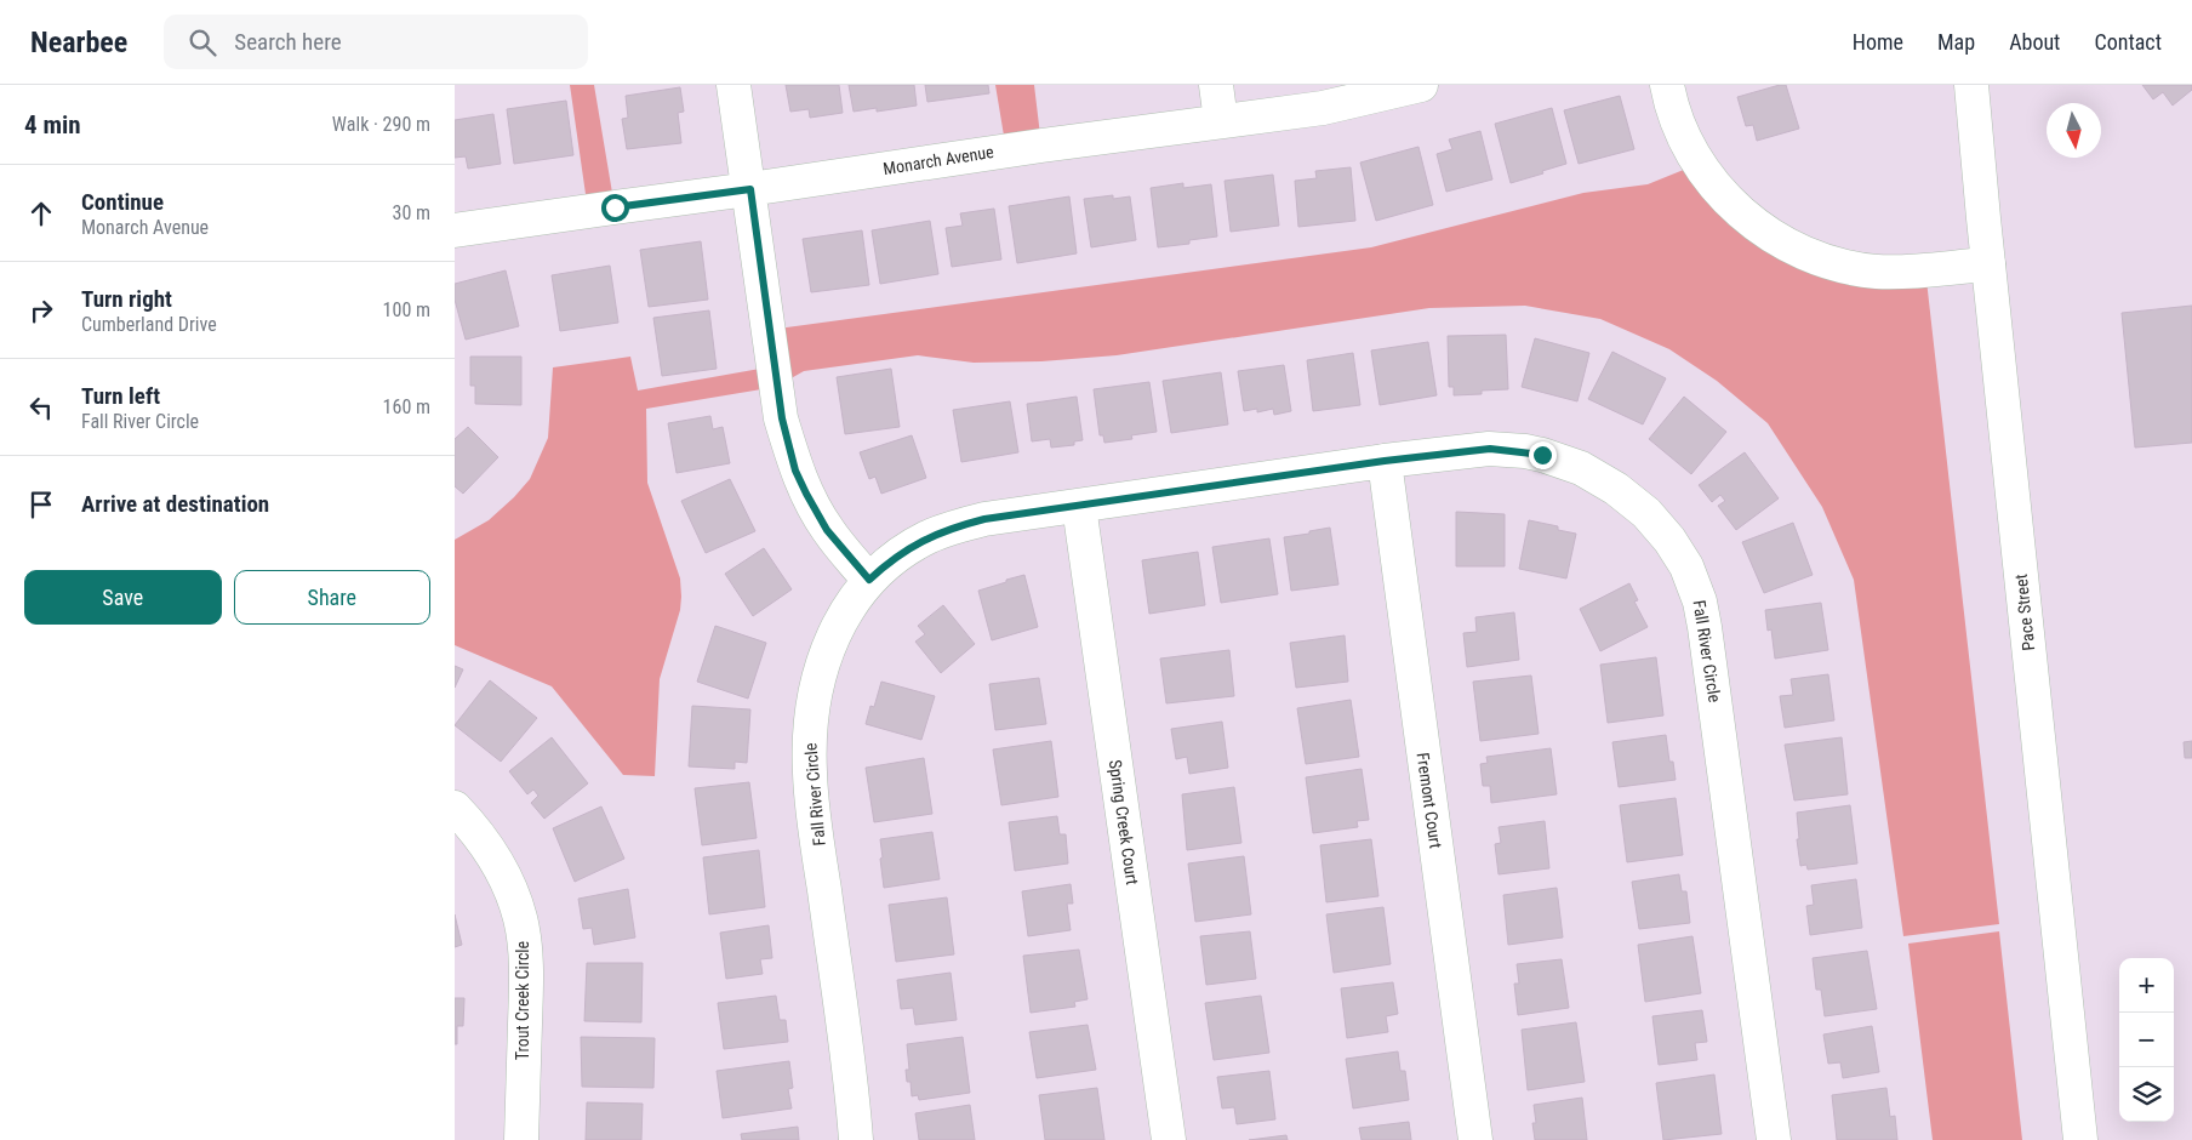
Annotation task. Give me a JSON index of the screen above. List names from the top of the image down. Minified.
{"streets":{"street":["Monarch Avenue","Pace Street","Fall River Circle","Fremont Court","Spring Creek Court","Trout Creek Circle"]},"crossings":[["Fall River Circle","Fremont Court"],["Fall River Circle","Spring Creek Court"]],"north":"bottom","page":{"header":"Nearbee","search":"Search here","nav":["Home","Map","About","Contact"],"heading":["4 min","Walk · 290 m"],"list":[["Continue","Monarch Avenue","30 m"],["Turn right","Cumberland Drive","100 m"],["Turn left","Fall River Circle","160 m"],"Arrive at destination"],"buttons":["Save","Share"],"map_buttons":["+","−"]}}
